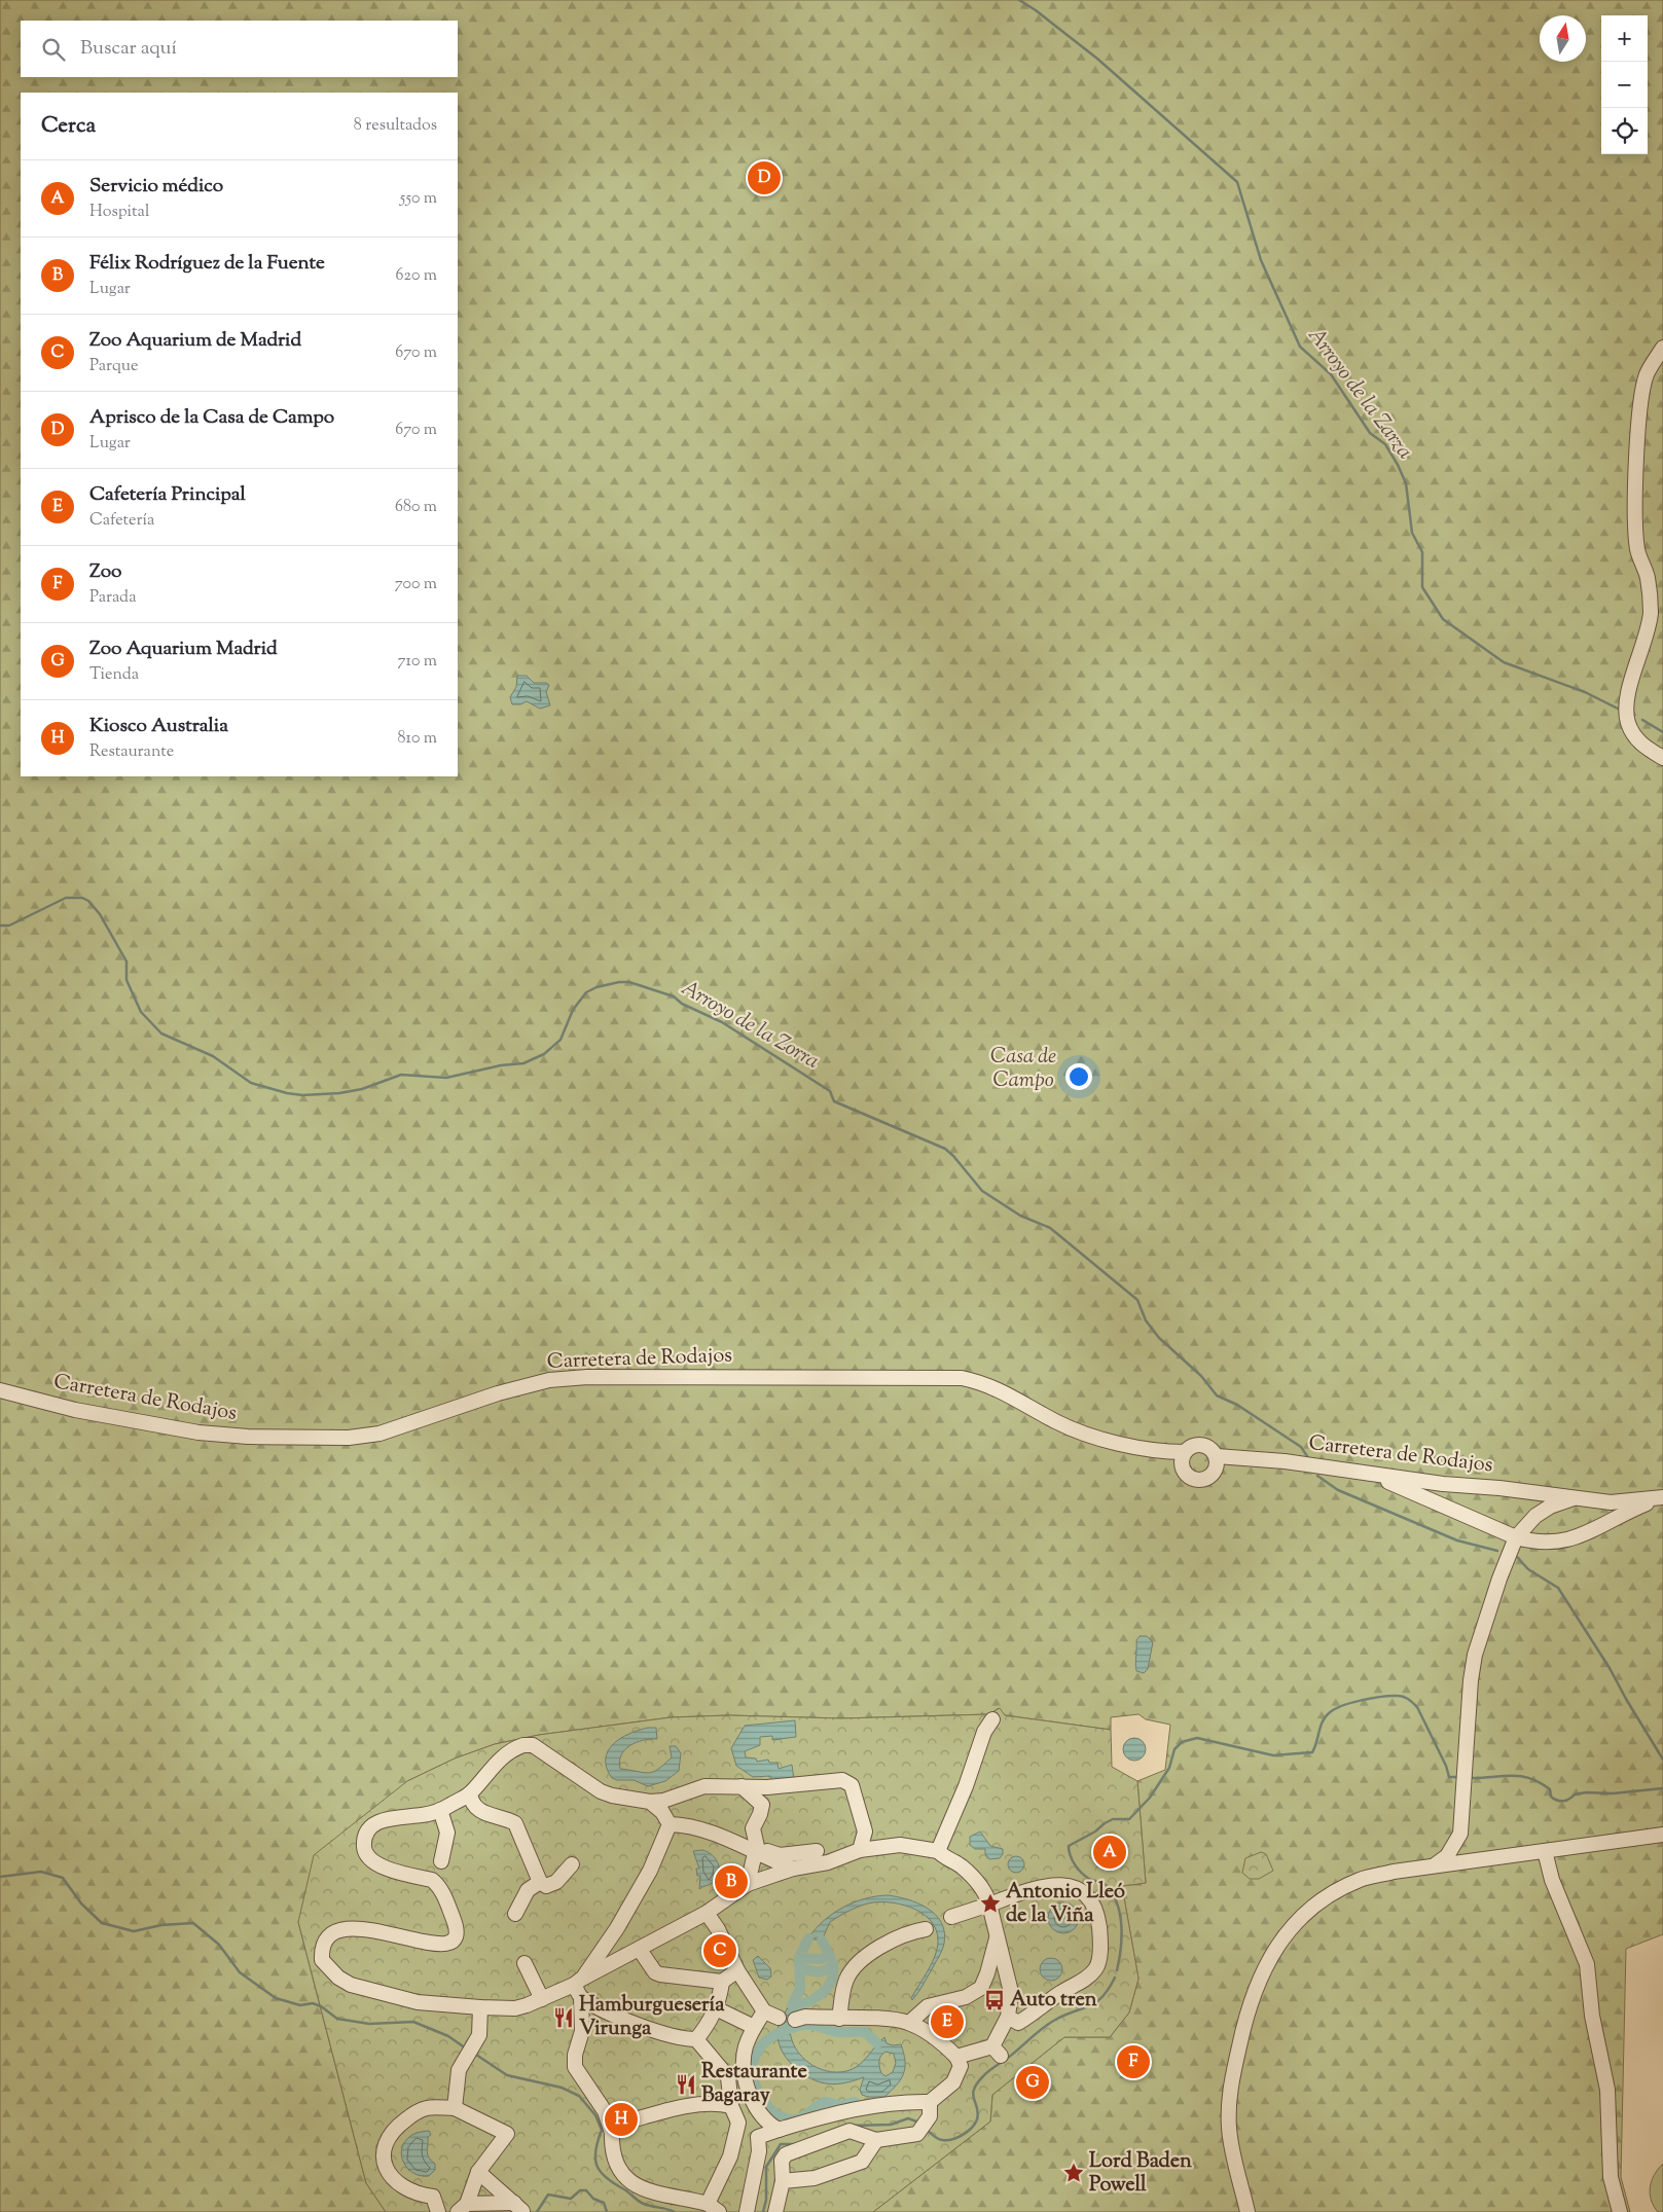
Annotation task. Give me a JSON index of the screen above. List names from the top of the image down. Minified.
{"streets":{"street":["Carretera de Rodajos"]},"water":["Arroyo de la Zarza","Arroyo de la Zorra"],"parks":["Casa de Campo"],"places":{"place":["Antonio Lleó de la Viña","Lord Baden Powell"],"bus stop":["Auto tren"],"restaurant":["Hamburguesería Virunga","Restaurante Bagaray"]},"north":"top","page":{"map_buttons":["+","−"],"search":"Buscar aquí","heading":["Cerca","8 resultados"],"pins":["D","A","B","C","E","F","G","H"],"list":[{"mark":"A","name":"Servicio médico","note":"Hospital","value":"550 m"},{"mark":"B","name":"Félix Rodríguez de la Fuente","note":"Lugar","value":"620 m"},{"mark":"C","name":"Zoo Aquarium de Madrid","note":"Parque","value":"670 m"},{"mark":"D","name":"Aprisco de la Casa de Campo","note":"Lugar","value":"670 m"},{"mark":"E","name":"Cafetería Principal","note":"Cafetería","value":"680 m"},{"mark":"F","name":"Zoo","note":"Parada","value":"700 m"},{"mark":"G","name":"Zoo Aquarium Madrid","note":"Tienda","value":"710 m"},{"mark":"H","name":"Kiosco Australia","note":"Restaurante","value":"810 m"}]}}
